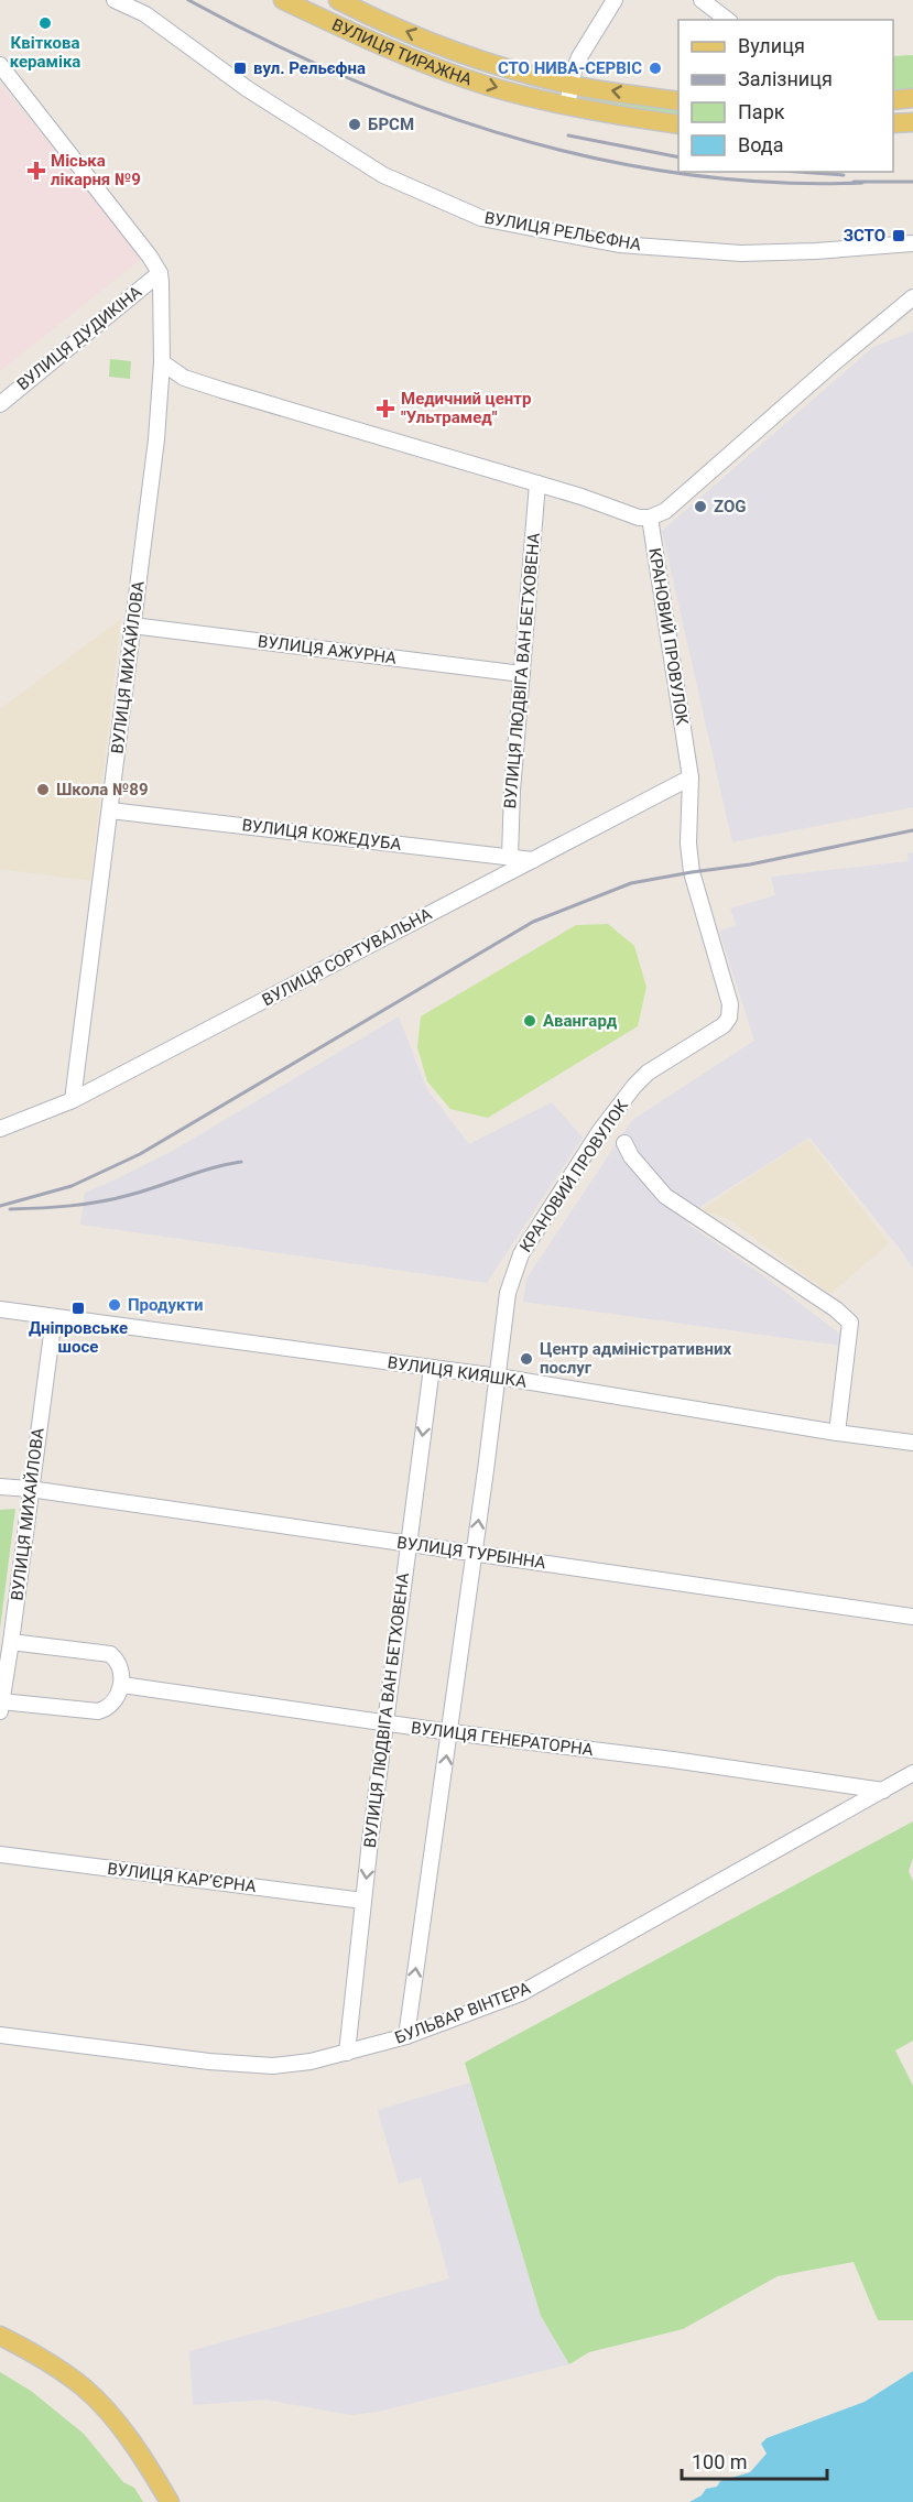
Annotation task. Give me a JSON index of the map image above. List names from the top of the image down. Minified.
{"streets":{"main road":["ВУЛИЦЯ ТИРАЖНА"],"street":["ВУЛИЦЯ РЕЛЬЄФНА","ВУЛИЦЯ ДУДИКІНА","КРАНОВИЙ ПРОВУЛОК","ВУЛИЦЯ АЖУРНА","ВУЛИЦЯ МИХАЙЛОВА","ВУЛИЦЯ ЛЮДВІГА ВАН БЕТХОВЕНА","ВУЛИЦЯ КОЖЕДУБА","ВУЛИЦЯ СОРТУВАЛЬНА","ВУЛИЦЯ КИЯШКА","ВУЛИЦЯ ТУРБІННА","ВУЛИЦЯ ГЕНЕРАТОРНА","ВУЛИЦЯ КАР’ЄРНА","БУЛЬВАР ВІНТЕРА"]},"crossings":[["ВУЛИЦЯ ДУДИКІНА","ВУЛИЦЯ МИХАЙЛОВА"],["КРАНОВИЙ ПРОВУЛОК","ВУЛИЦЯ СОРТУВАЛЬНА"],["КРАНОВИЙ ПРОВУЛОК","ВУЛИЦЯ КИЯШКА"],["ВУЛИЦЯ АЖУРНА","ВУЛИЦЯ МИХАЙЛОВА"],["ВУЛИЦЯ АЖУРНА","ВУЛИЦЯ ЛЮДВІГА ВАН БЕТХОВЕНА"],["ВУЛИЦЯ МИХАЙЛОВА","ВУЛИЦЯ КОЖЕДУБА"],["ВУЛИЦЯ МИХАЙЛОВА","ВУЛИЦЯ СОРТУВАЛЬНА"],["ВУЛИЦЯ МИХАЙЛОВА","ВУЛИЦЯ КИЯШКА"],["ВУЛИЦЯ МИХАЙЛОВА","ВУЛИЦЯ ТУРБІННА"],["ВУЛИЦЯ ЛЮДВІГА ВАН БЕТХОВЕНА","ВУЛИЦЯ КОЖЕДУБА"],["ВУЛИЦЯ ЛЮДВІГА ВАН БЕТХОВЕНА","ВУЛИЦЯ КИЯШКА"],["ВУЛИЦЯ ЛЮДВІГА ВАН БЕТХОВЕНА","ВУЛИЦЯ ТУРБІННА"],["ВУЛИЦЯ ЛЮДВІГА ВАН БЕТХОВЕНА","ВУЛИЦЯ ГЕНЕРАТОРНА"],["ВУЛИЦЯ ЛЮДВІГА ВАН БЕТХОВЕНА","ВУЛИЦЯ КАР’ЄРНА"],["ВУЛИЦЯ ЛЮДВІГА ВАН БЕТХОВЕНА","БУЛЬВАР ВІНТЕРА"],["ВУЛИЦЯ КОЖЕДУБА","ВУЛИЦЯ СОРТУВАЛЬНА"],["ВУЛИЦЯ ГЕНЕРАТОРНА","БУЛЬВАР ВІНТЕРА"]],"places":{"other":["Квіткова кераміка","СТО НИВА-СЕРВІС","БРСМ","ZOG","Школа №89","Авангард","Продукти","Центр адміністративних послуг"],"transit":["вул. Рельєфна","ЗСТО","Дніпровське шосе"],"health":["Міська лікарня №9","Медичний центр \"Ультрамед\""]},"legend":["Вулиця","Залізниця","Парк","Вода"],"scale_bar":"100 m"}
